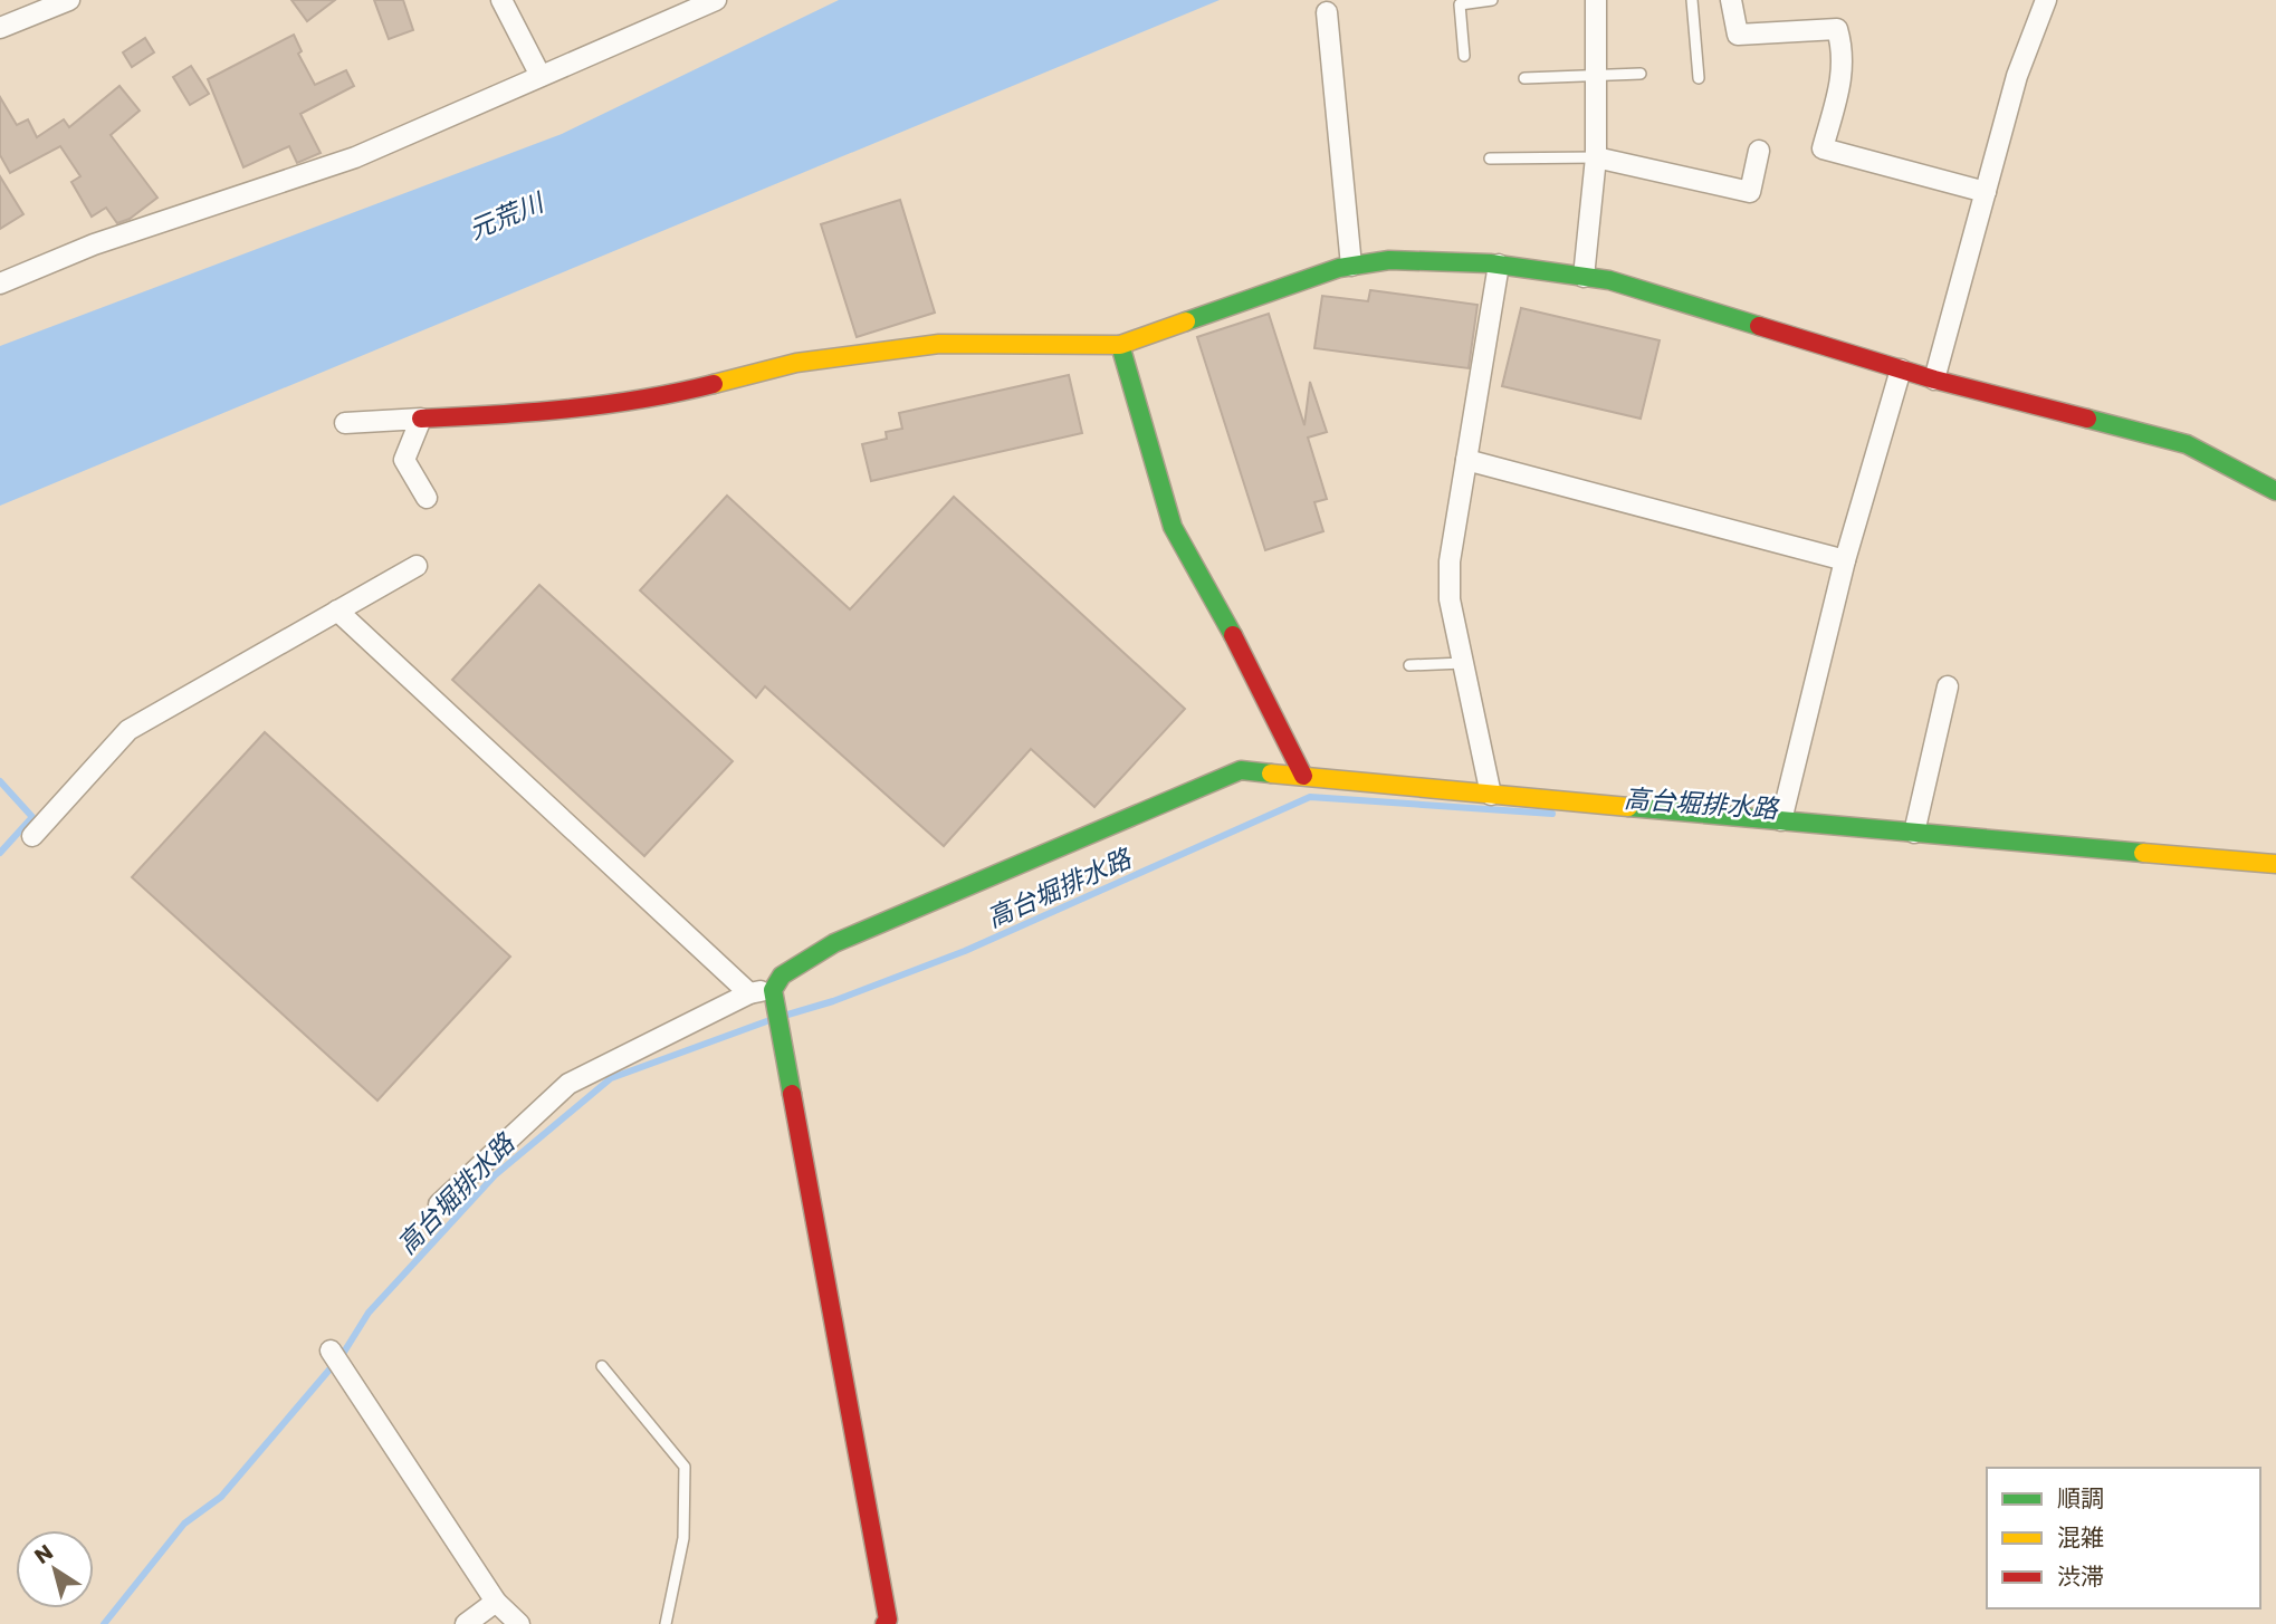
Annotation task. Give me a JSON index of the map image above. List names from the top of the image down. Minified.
{"water":["元荒川","高台堀排水路"],"legend":["順調","混雑","渋滞"],"north":"top left"}
